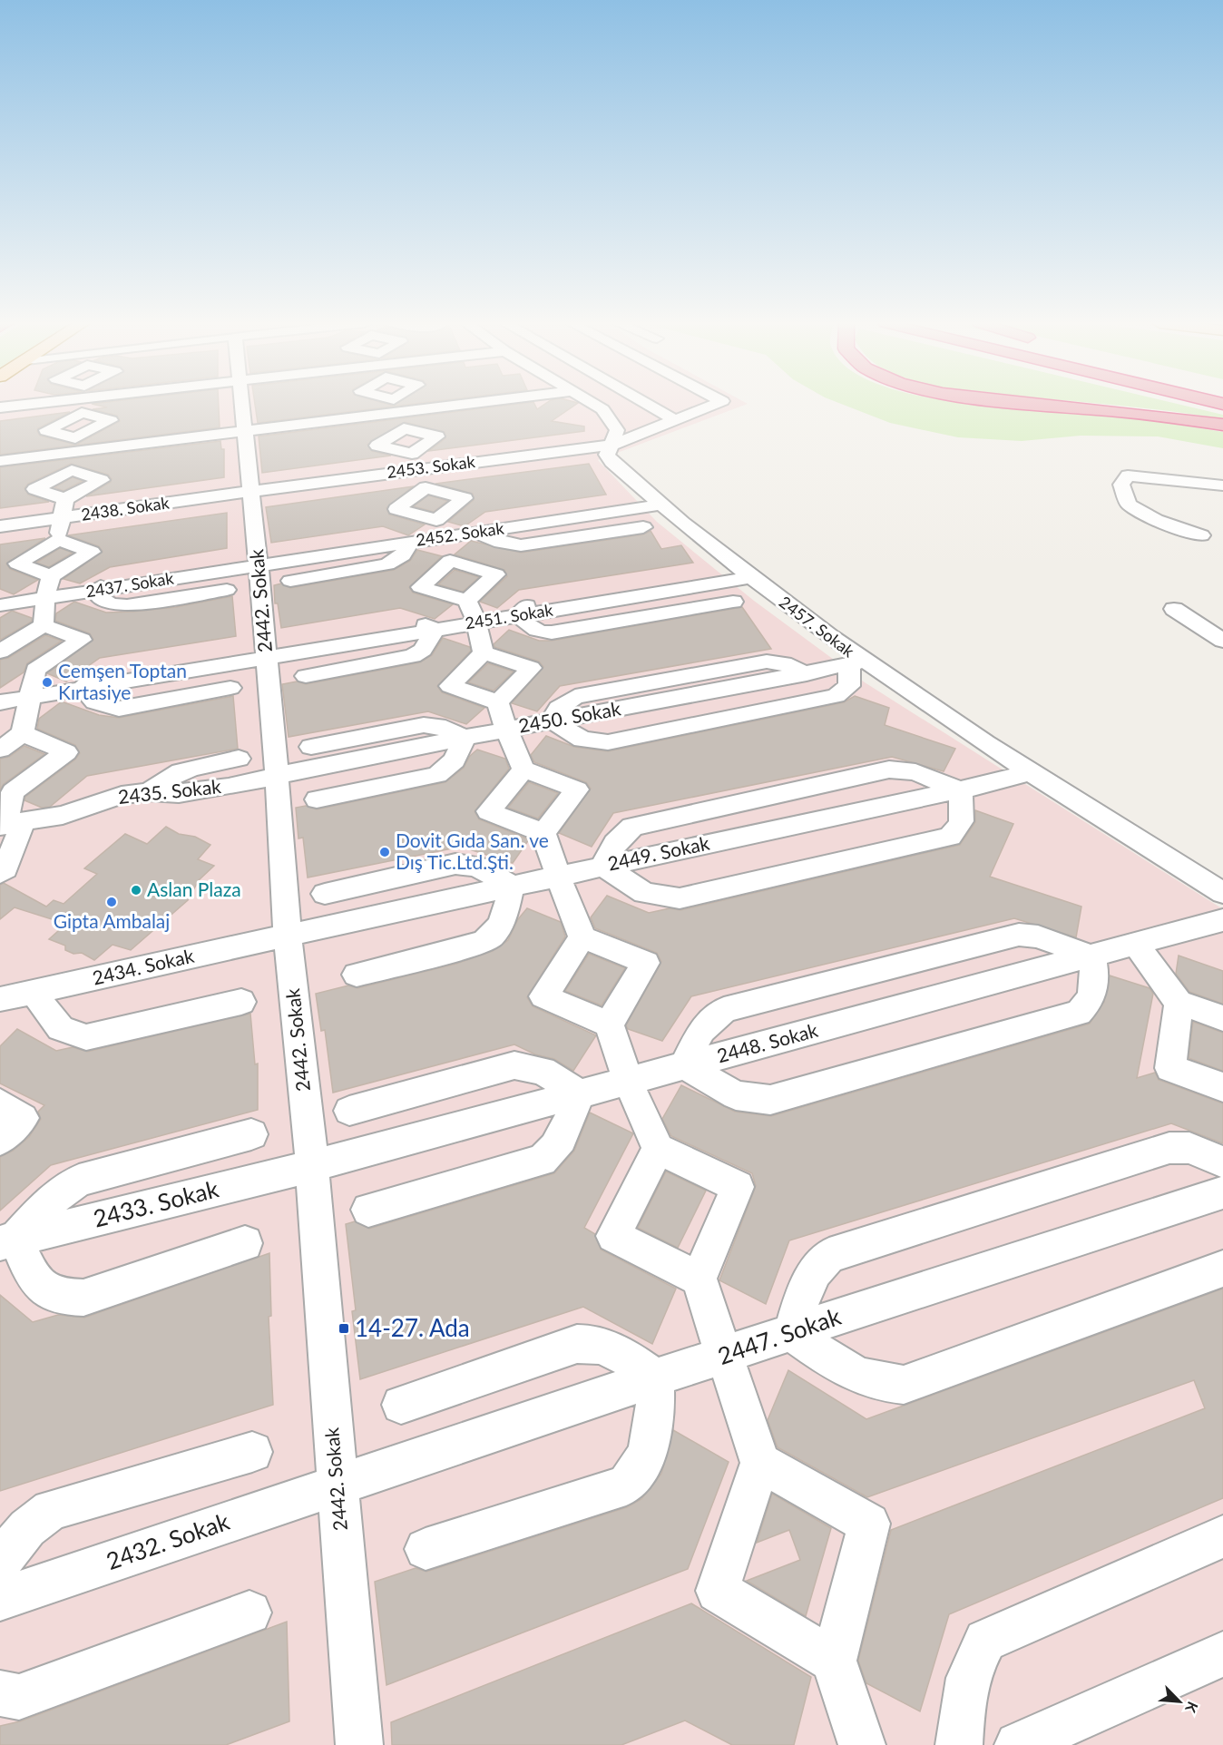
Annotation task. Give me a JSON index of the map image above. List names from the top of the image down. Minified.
{"streets":{"street":["2453. Sokak","2438. Sokak","2452. Sokak","2437. Sokak","2442. Sokak","2451. Sokak","2457. Sokak","2450. Sokak","2435. Sokak","2449. Sokak","2434. Sokak","2448. Sokak","2433. Sokak","2447. Sokak","2432. Sokak"]},"crossings":[["2453. Sokak","2438. Sokak"],["2453. Sokak","2442. Sokak"],["2453. Sokak","2457. Sokak"],["2438. Sokak","2442. Sokak"],["2452. Sokak","2437. Sokak"],["2452. Sokak","2442. Sokak"],["2452. Sokak","2457. Sokak"],["2437. Sokak","2442. Sokak"],["2442. Sokak","2451. Sokak"],["2442. Sokak","2450. Sokak"],["2442. Sokak","2435. Sokak"],["2442. Sokak","2449. Sokak"],["2442. Sokak","2434. Sokak"],["2442. Sokak","2448. Sokak"],["2442. Sokak","2433. Sokak"],["2442. Sokak","2447. Sokak"],["2442. Sokak","2432. Sokak"],["2451. Sokak","2457. Sokak"],["2457. Sokak","2450. Sokak"],["2457. Sokak","2449. Sokak"],["2450. Sokak","2435. Sokak"],["2449. Sokak","2434. Sokak"],["2448. Sokak","2433. Sokak"],["2447. Sokak","2432. Sokak"]],"places":{"other":["Cemşen Toptan Kırtasiye","Dovit Gıda San. ve Dış Tic.Ltd.Şti.","Aslan Plaza","Gipta Ambalaj"],"transit":["14-27. Ada"]},"north":"bottom right"}
